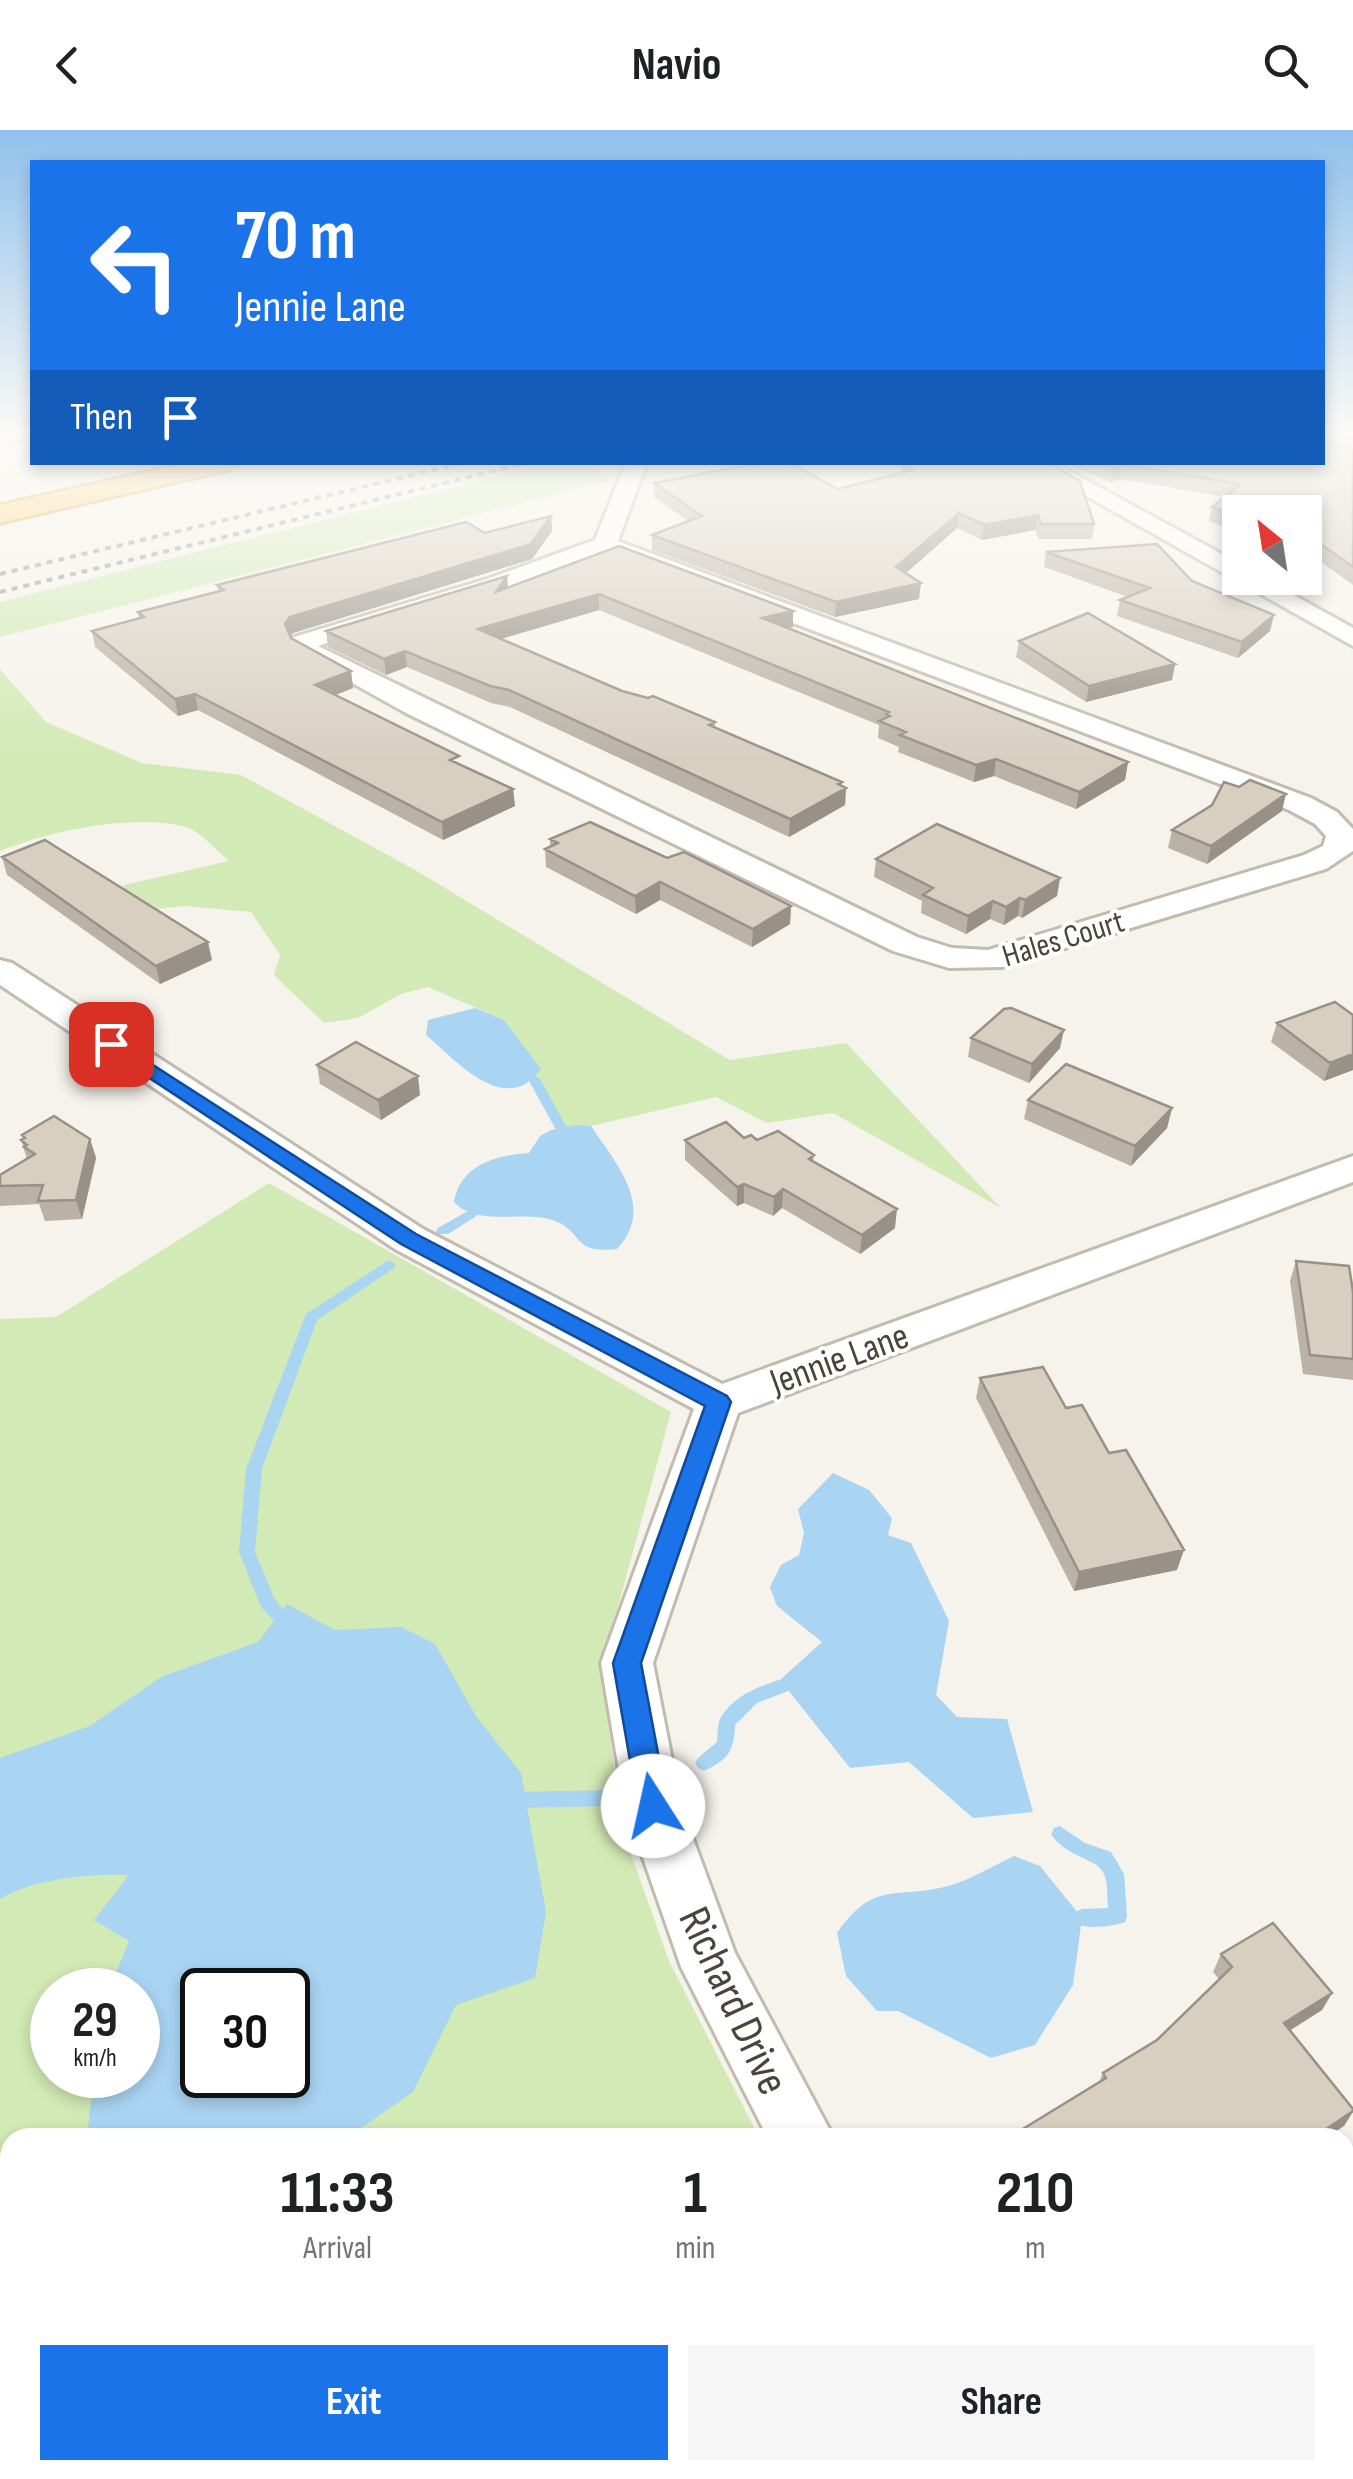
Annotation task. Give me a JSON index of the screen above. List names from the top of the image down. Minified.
{"streets":{"street":["Hales Court","Jennie Lane","Richard Drive"]},"crossings":[["Jennie Lane","Richard Drive"]],"north":"top left","page":{"header":"Navio","turn":["70 m","Jennie Lane"],"then":"Then","speed":"29 km/h","limit":"30","eta":["11:33","Arrival","1","min","210","m"],"buttons":["Exit","Share"]}}
